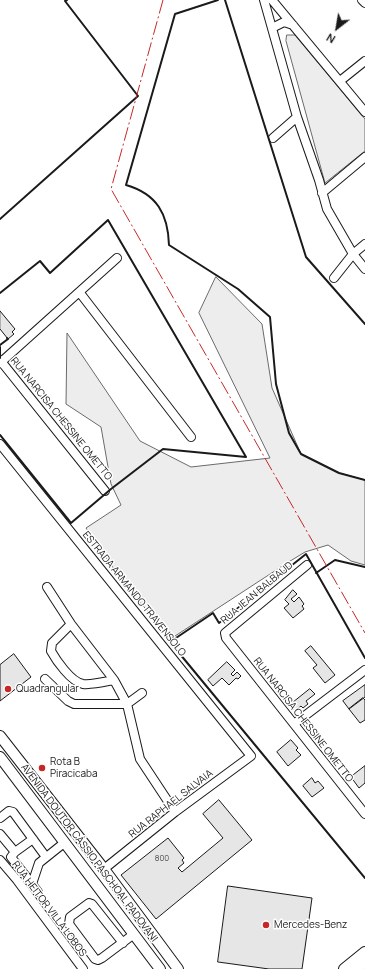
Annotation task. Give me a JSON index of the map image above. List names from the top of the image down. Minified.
{"streets":{"main road":["AVENIDA DOUTOR CÁSSIO PASCHOAL PADOVANI"],"street":["RUA NARCISA CHESSINE OMETTO","RUA JEAN BALBAUD","ESTRADA ARMANDO TRAVENSOLO","RUA RAPHAEL SALVAIA","RUA HEITOR VILLA LOBOS"]},"crossings":[["RUA NARCISA CHESSINE OMETTO","RUA JEAN BALBAUD"],["ESTRADA ARMANDO TRAVENSOLO","RUA RAPHAEL SALVAIA"],["RUA RAPHAEL SALVAIA","AVENIDA DOUTOR CÁSSIO PASCHOAL PADOVANI"]],"places":["Quadrangular","Rota B Piracicaba","Mercedes-Benz"],"house_numbers":["800"],"north":"bottom left"}
